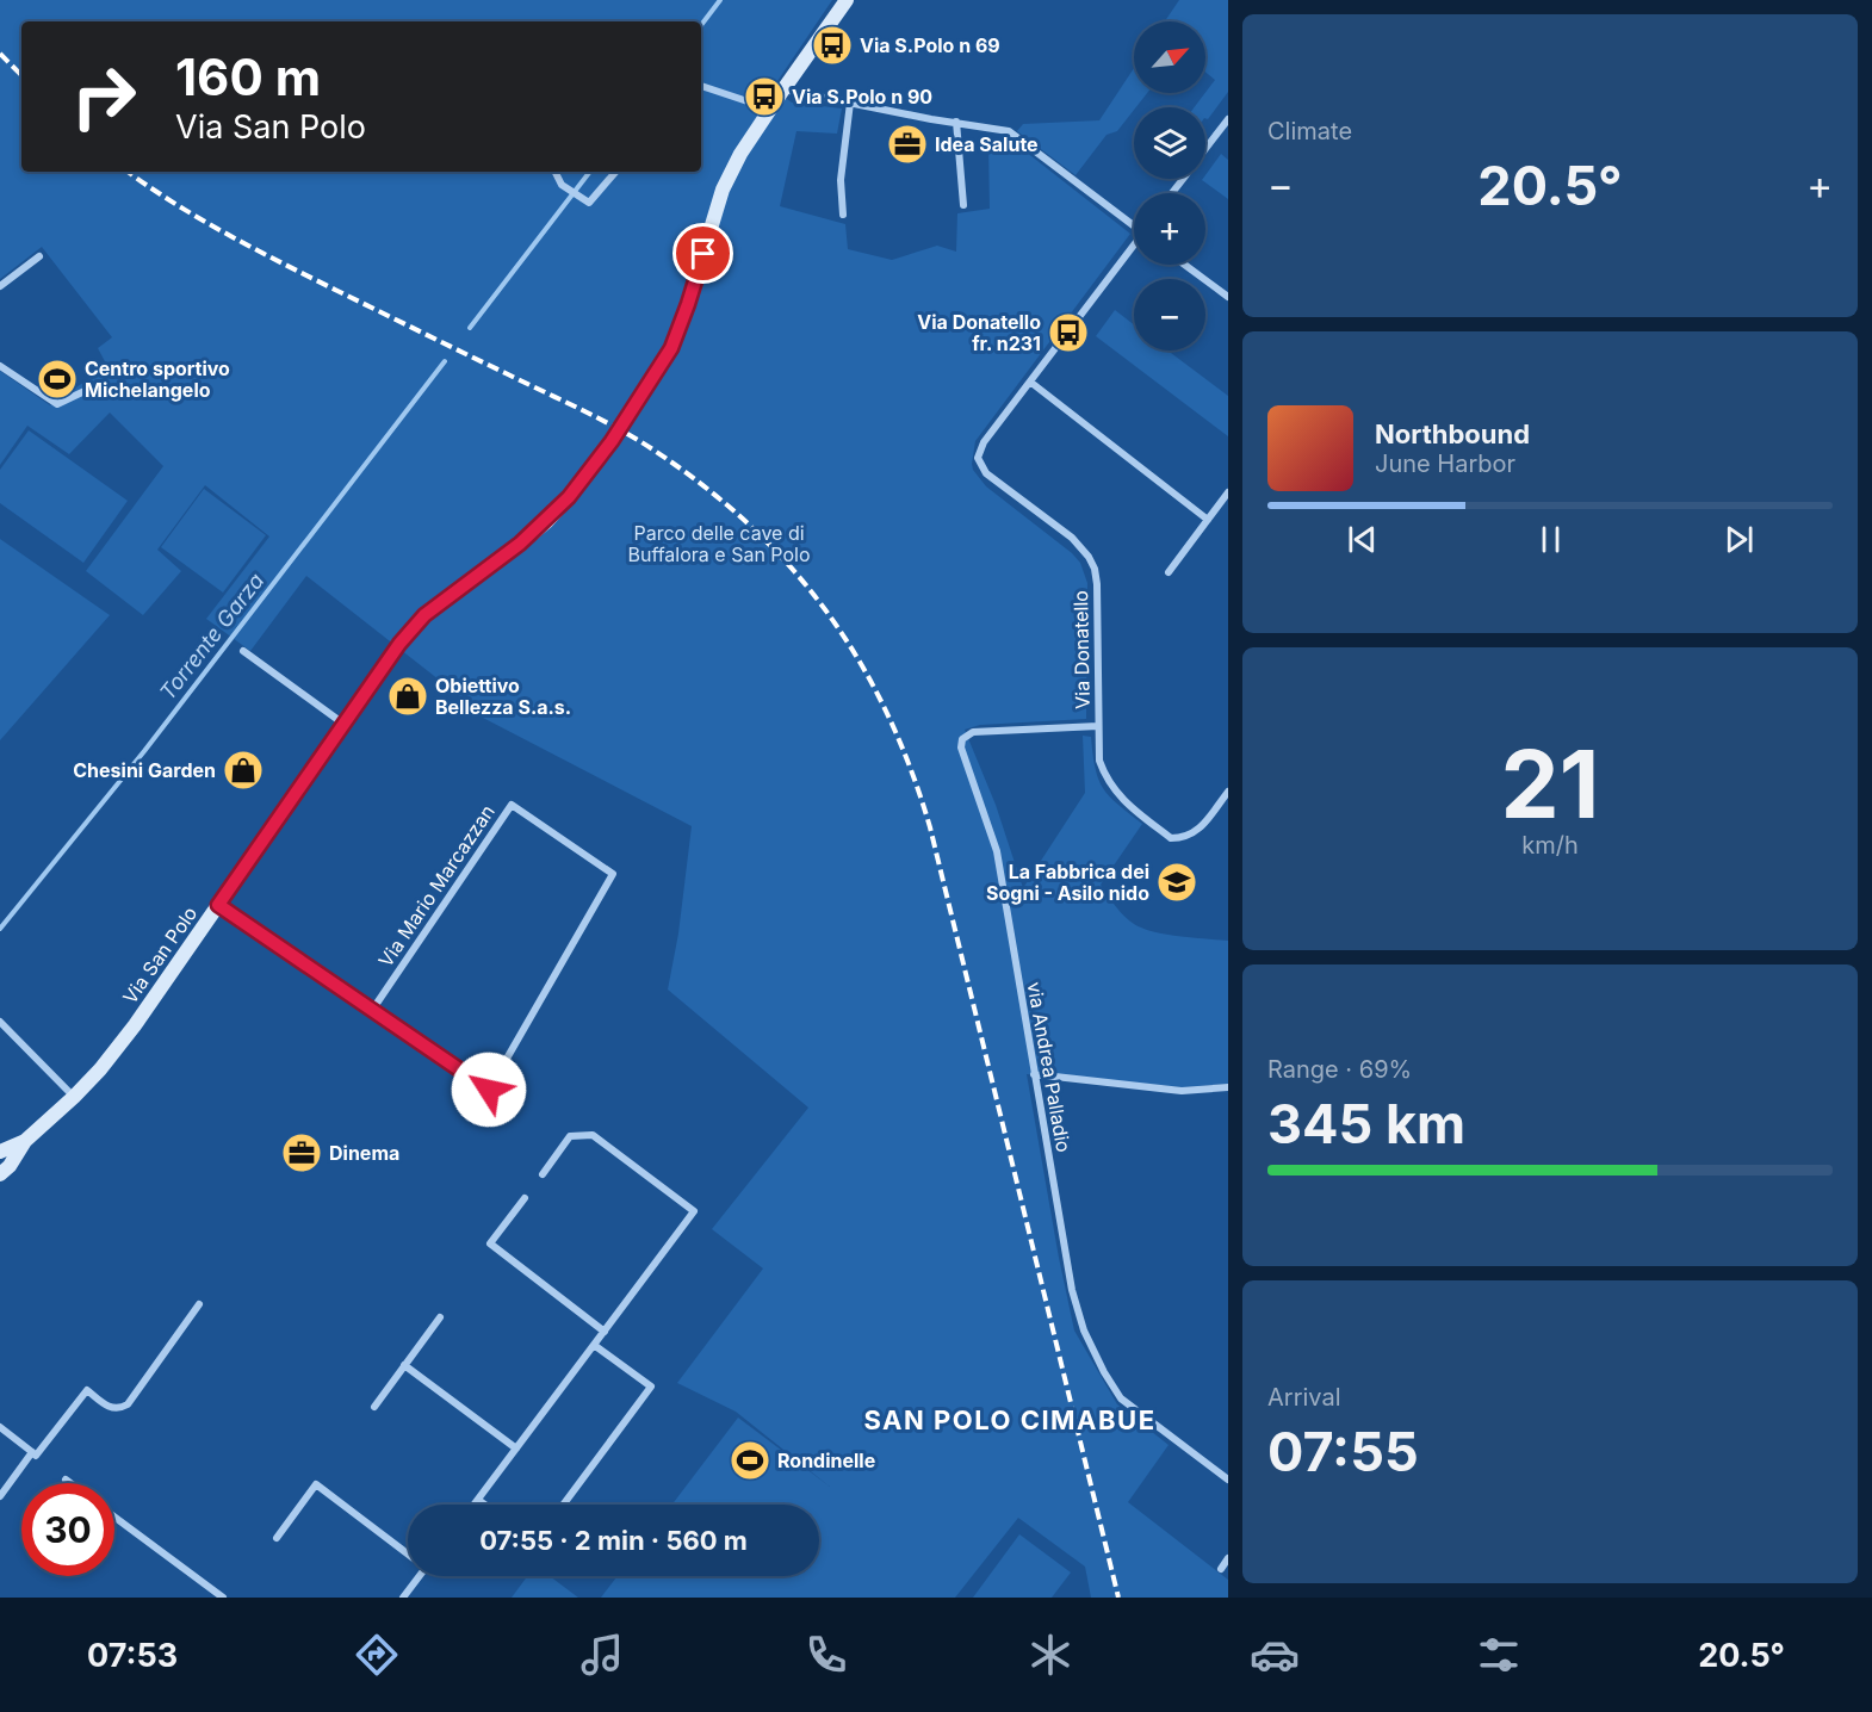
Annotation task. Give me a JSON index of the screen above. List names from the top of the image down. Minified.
{"streets":{"main road":["Via San Polo"],"street":["Via Donatello","Via Mario Marcazzan","via Andrea Palladio"]},"crossings":[["Via Donatello","via Andrea Palladio"]],"districts":["SAN POLO CIMABUE"],"water":["Torrente Garza"],"parks":["Parco delle cave di Buffalora e San Polo"],"places":{"bus stop":["Via S.Polo n 69","Via S.Polo n 90","Via Donatello fr. n231"],"office":["Idea Salute","Dinema"],"sports":["Centro sportivo Michelangelo","Rondinelle"],"shop":["Obiettivo Bellezza S.a.s.","Chesini Garden"],"school or university":["La Fabbrica dei Sogni - Asilo nido"]},"north":"top right","page":{"tile":["Climate",["21","km/h"],["Range · 69%","345 km"],["Arrival","07:55"]],"map_buttons":["+","−"],"turn":["160 m","Via San Polo"],"heat":["−","20.5°","+"],"song":["Northbound","June Harbor"],"limit":"30","trip":"07:55 · 2 min · 560 m","tabs":["07:53","20.5°"]}}
